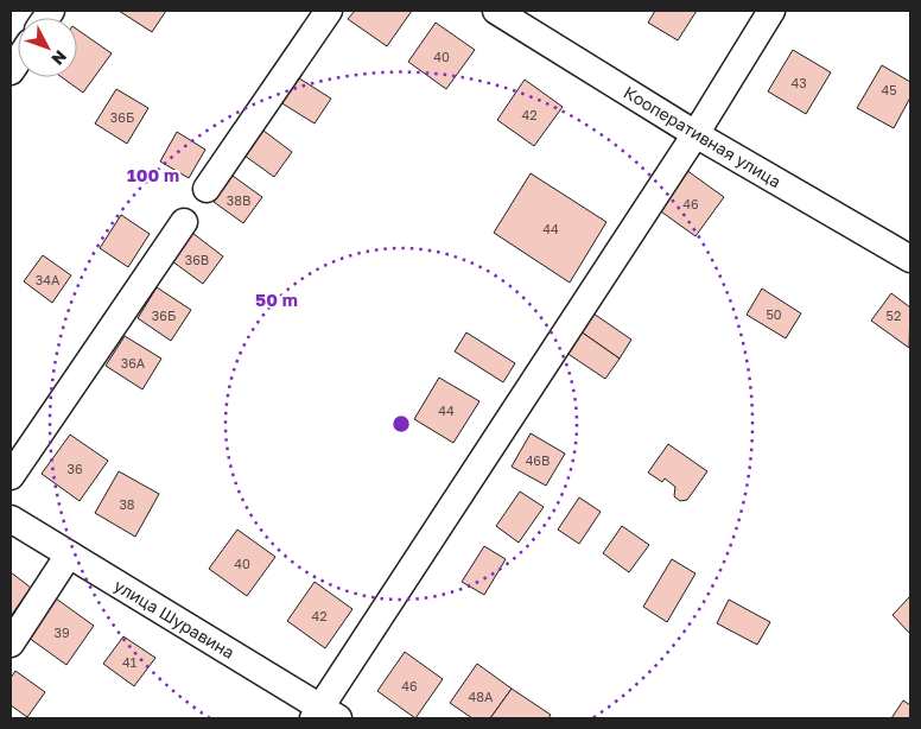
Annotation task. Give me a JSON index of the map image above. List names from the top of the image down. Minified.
{"streets":{"street":["Кооперативная улица","улица Шуравина"]},"house_numbers":["40","43","45","42","36Б","38В","46","44","36В","34А","50","36Б","52","36А","44","46В","36","38","40","42","39","41","46","48А"],"north":"bottom right","rings":["100 m","50 m"]}
